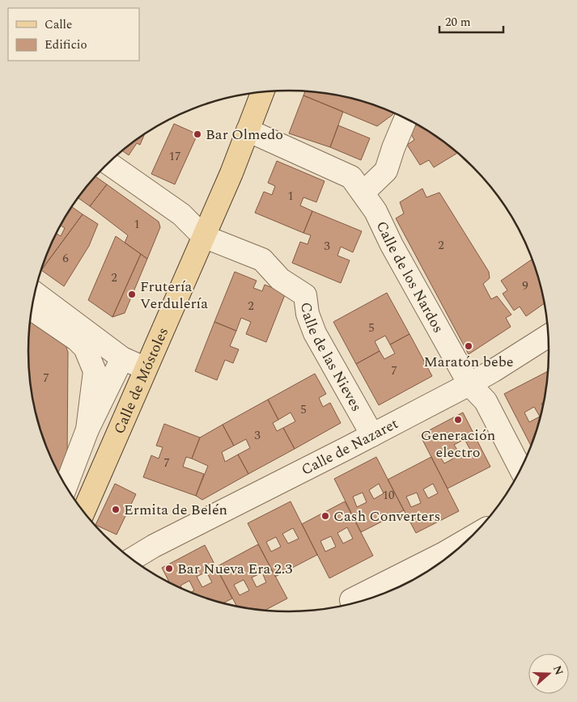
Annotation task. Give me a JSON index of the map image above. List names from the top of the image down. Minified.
{"streets":{"main road":["Calle de Móstoles"],"street":["Calle de los Nardos","Calle de las Nieves","Calle de Nazaret"]},"crossings":[["Calle de los Nardos","Calle de Móstoles"],["Calle de los Nardos","Calle de Nazaret"],["Calle de las Nieves","Calle de Móstoles"],["Calle de las Nieves","Calle de Nazaret"]],"places":["Bar Olmedo","Frutería Verdulería","Maratón bebe","Generación electro","Ermita de Belén","Cash Converters","Bar Nueva Era 2.3"],"house_numbers":["17","1","1","2","3","6","2","9","2","5","7","7","5","3","7","10"],"legend":["Calle","Edificio"],"scale_bar":"20 m","north":"right"}
